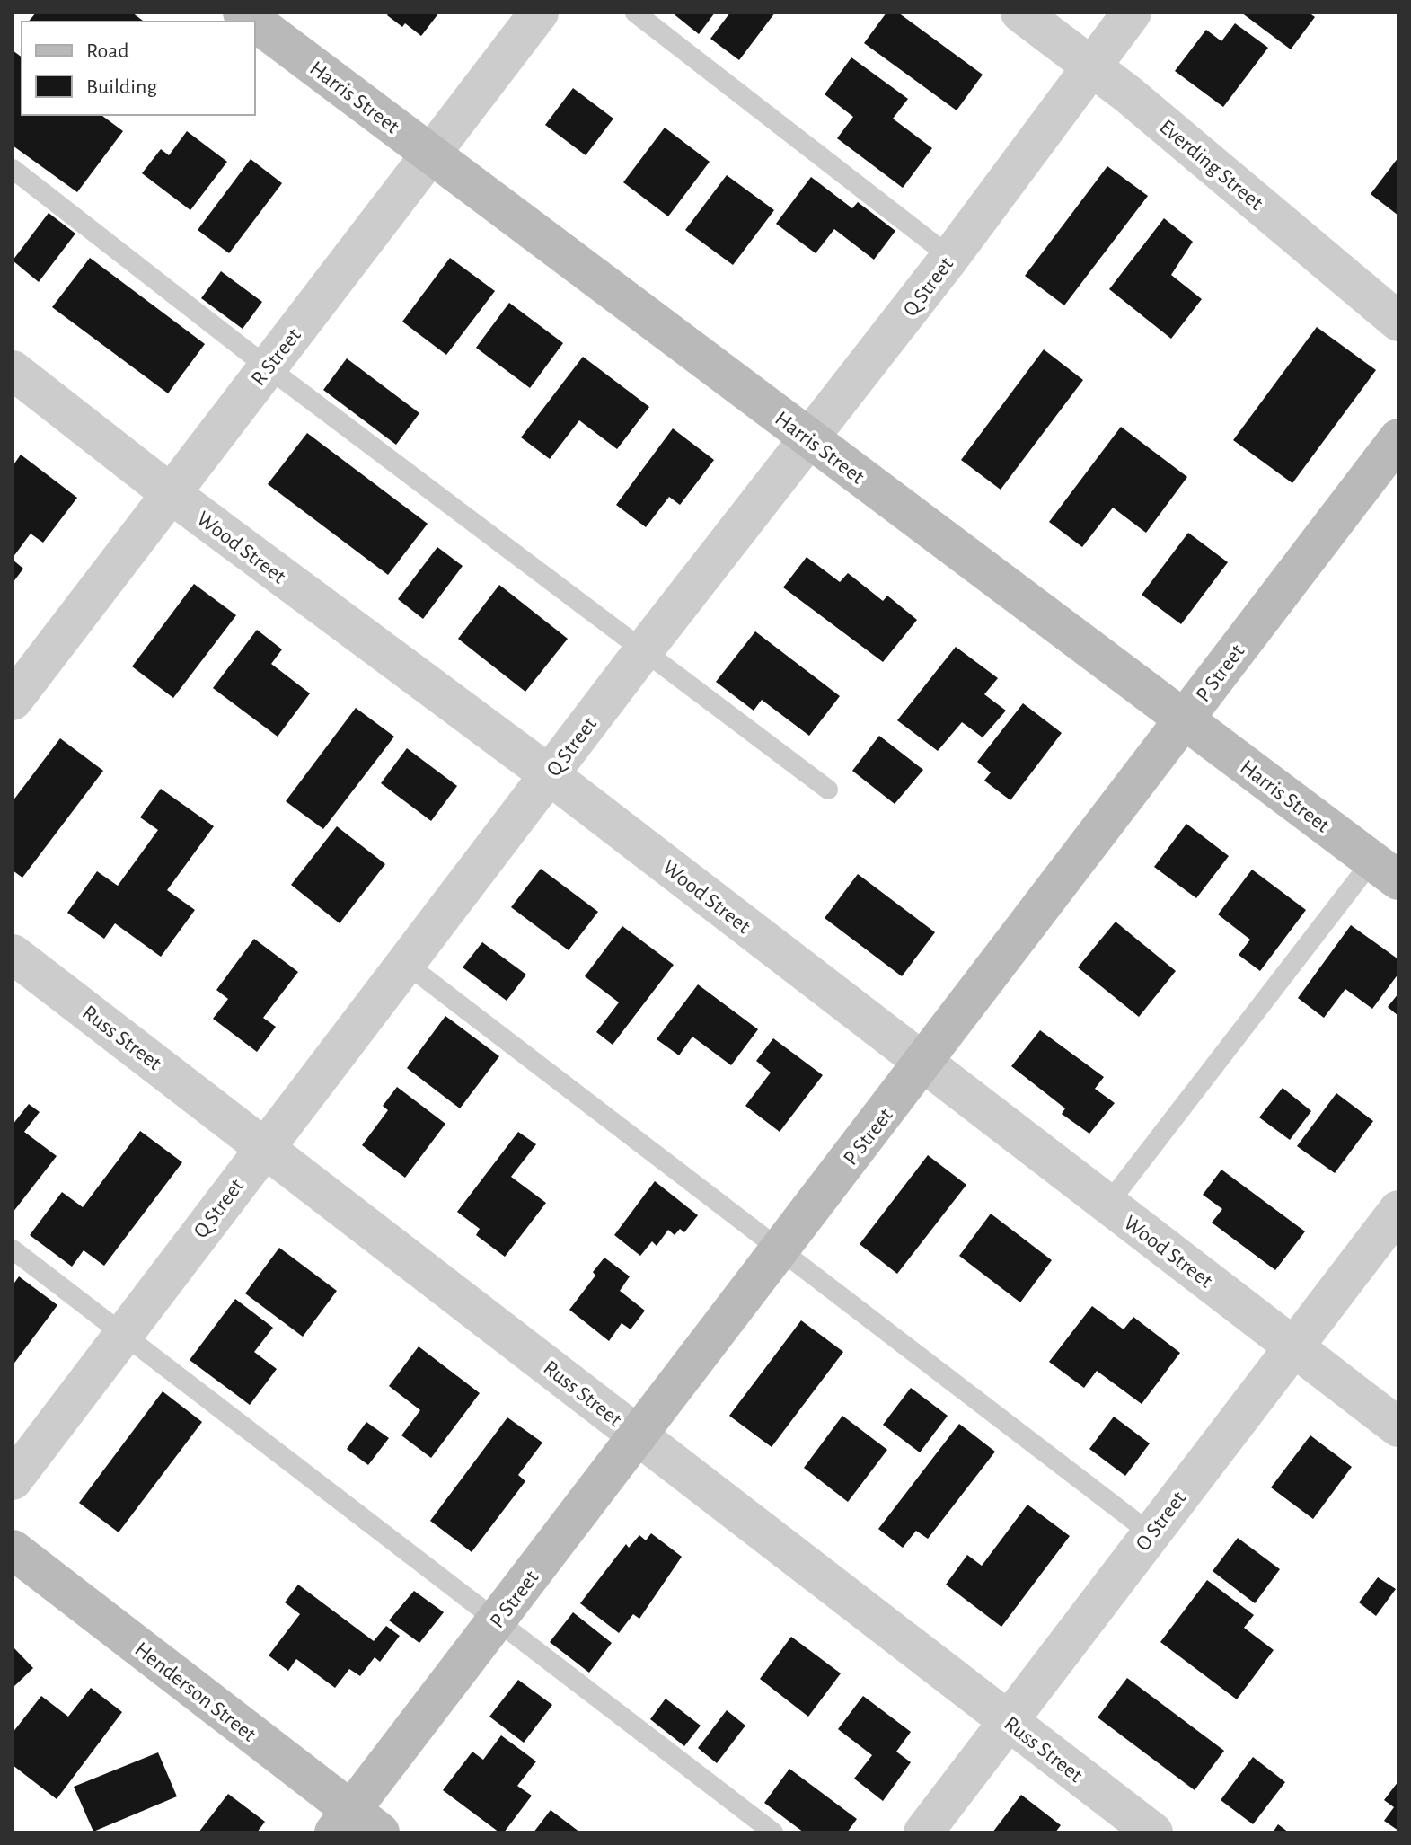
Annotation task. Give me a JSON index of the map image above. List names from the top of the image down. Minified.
{"streets":{"main road":["Harris Street","P Street","Henderson Street"],"street":["Everding Street","Q Street","R Street","Wood Street","Russ Street","O Street"]},"crossings":[["Harris Street","Q Street"],["Harris Street","R Street"],["Harris Street","P Street"],["Everding Street","Q Street"],["Q Street","Wood Street"],["Q Street","Russ Street"],["R Street","Wood Street"],["Wood Street","P Street"],["Wood Street","O Street"],["P Street","Russ Street"],["P Street","Henderson Street"],["Russ Street","O Street"]],"legend":["Road","Building"]}
